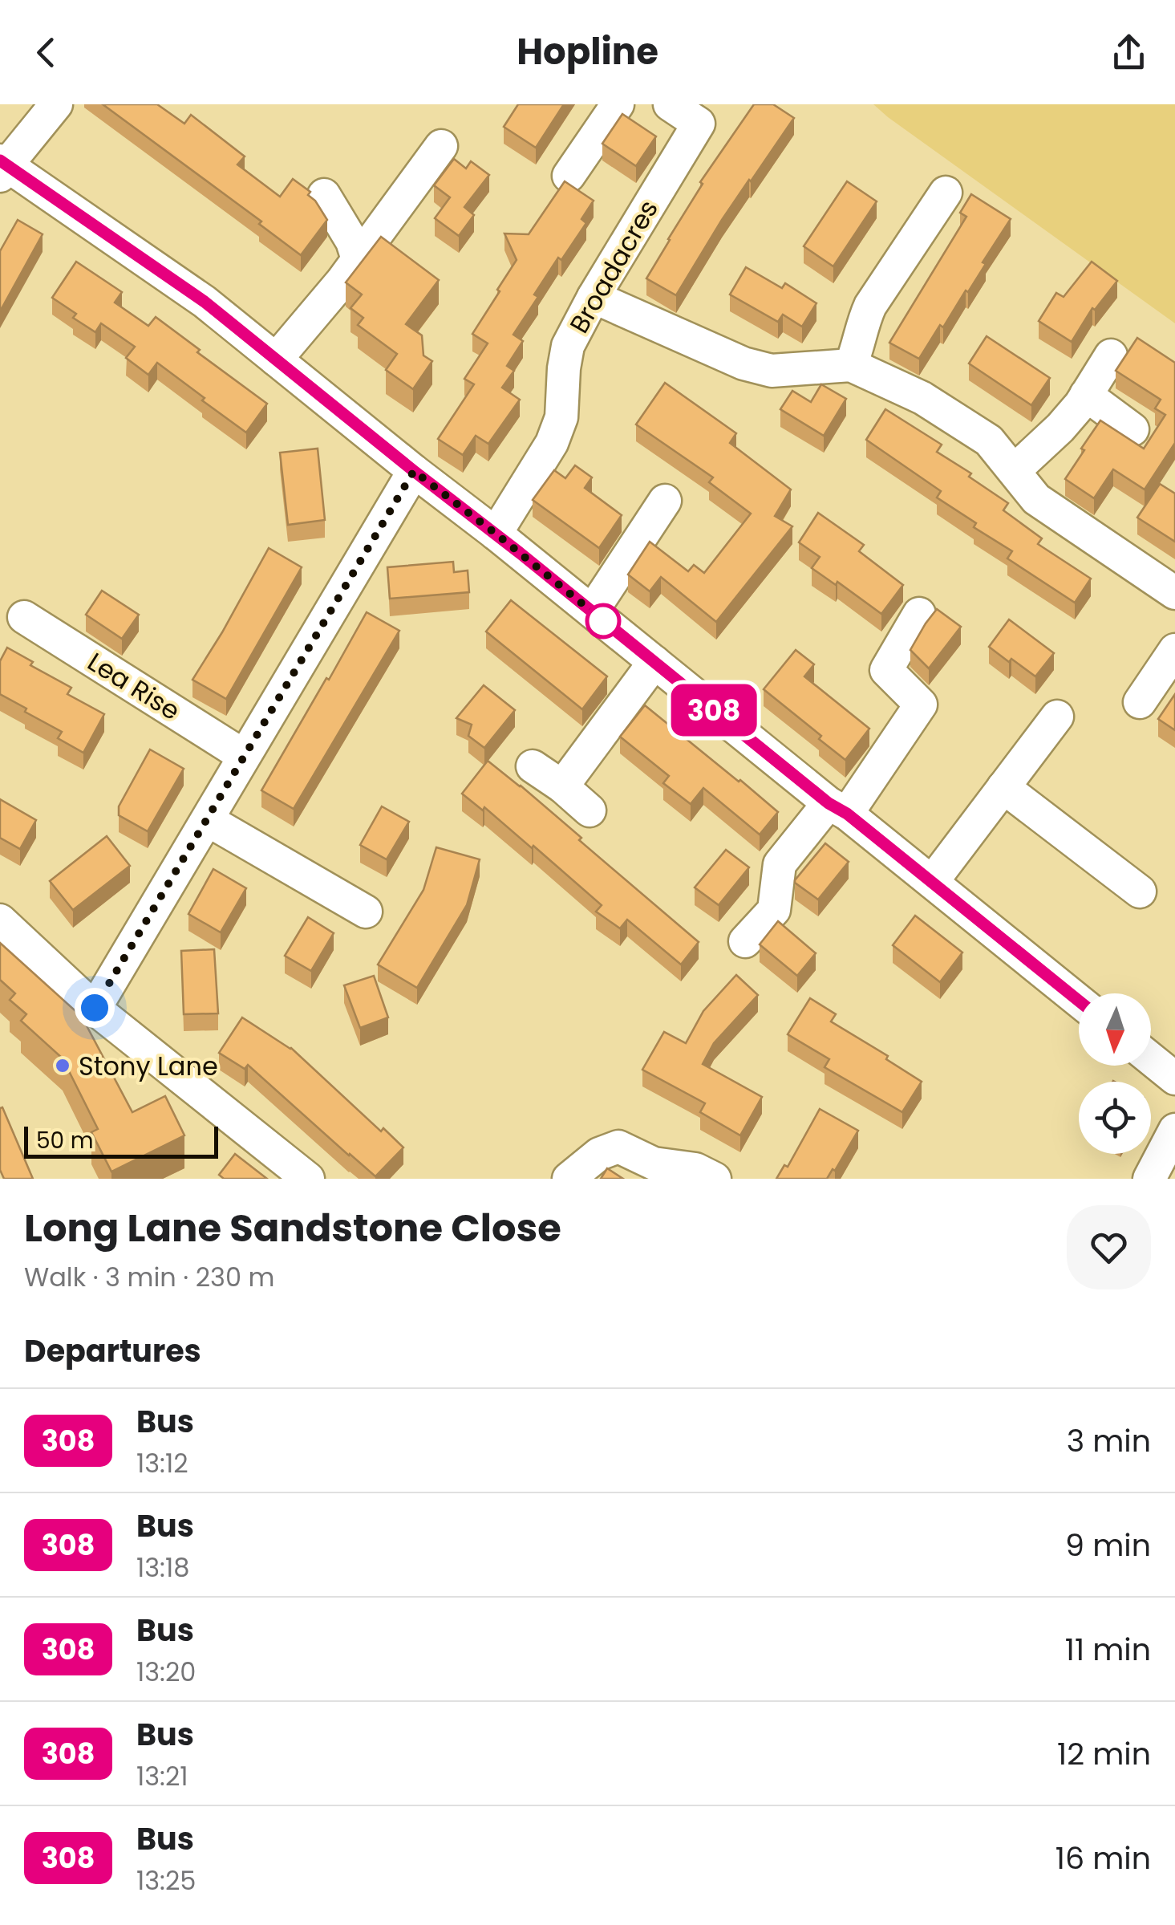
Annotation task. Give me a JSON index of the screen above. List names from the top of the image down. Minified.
{"streets":{"street":["Broadacres","Lea Rise"]},"places":["Stony Lane"],"lines":["bus line 308"],"scale_bar":"50 m","north":"bottom","page":{"header":"Hopline","on_map":"308","scale":"50 m","heading":[["Long Lane Sandstone Close","Walk · 3 min · 230 m"],"Departures"],"list":[{"mark":"308","name":"Bus","note":"13:12","value":"3 min"},{"mark":"308","name":"Bus","note":"13:18","value":"9 min"},{"mark":"308","name":"Bus","note":"13:20","value":"11 min"},{"mark":"308","name":"Bus","note":"13:21","value":"12 min"},{"mark":"308","name":"Bus","note":"13:25","value":"16 min"}]}}
